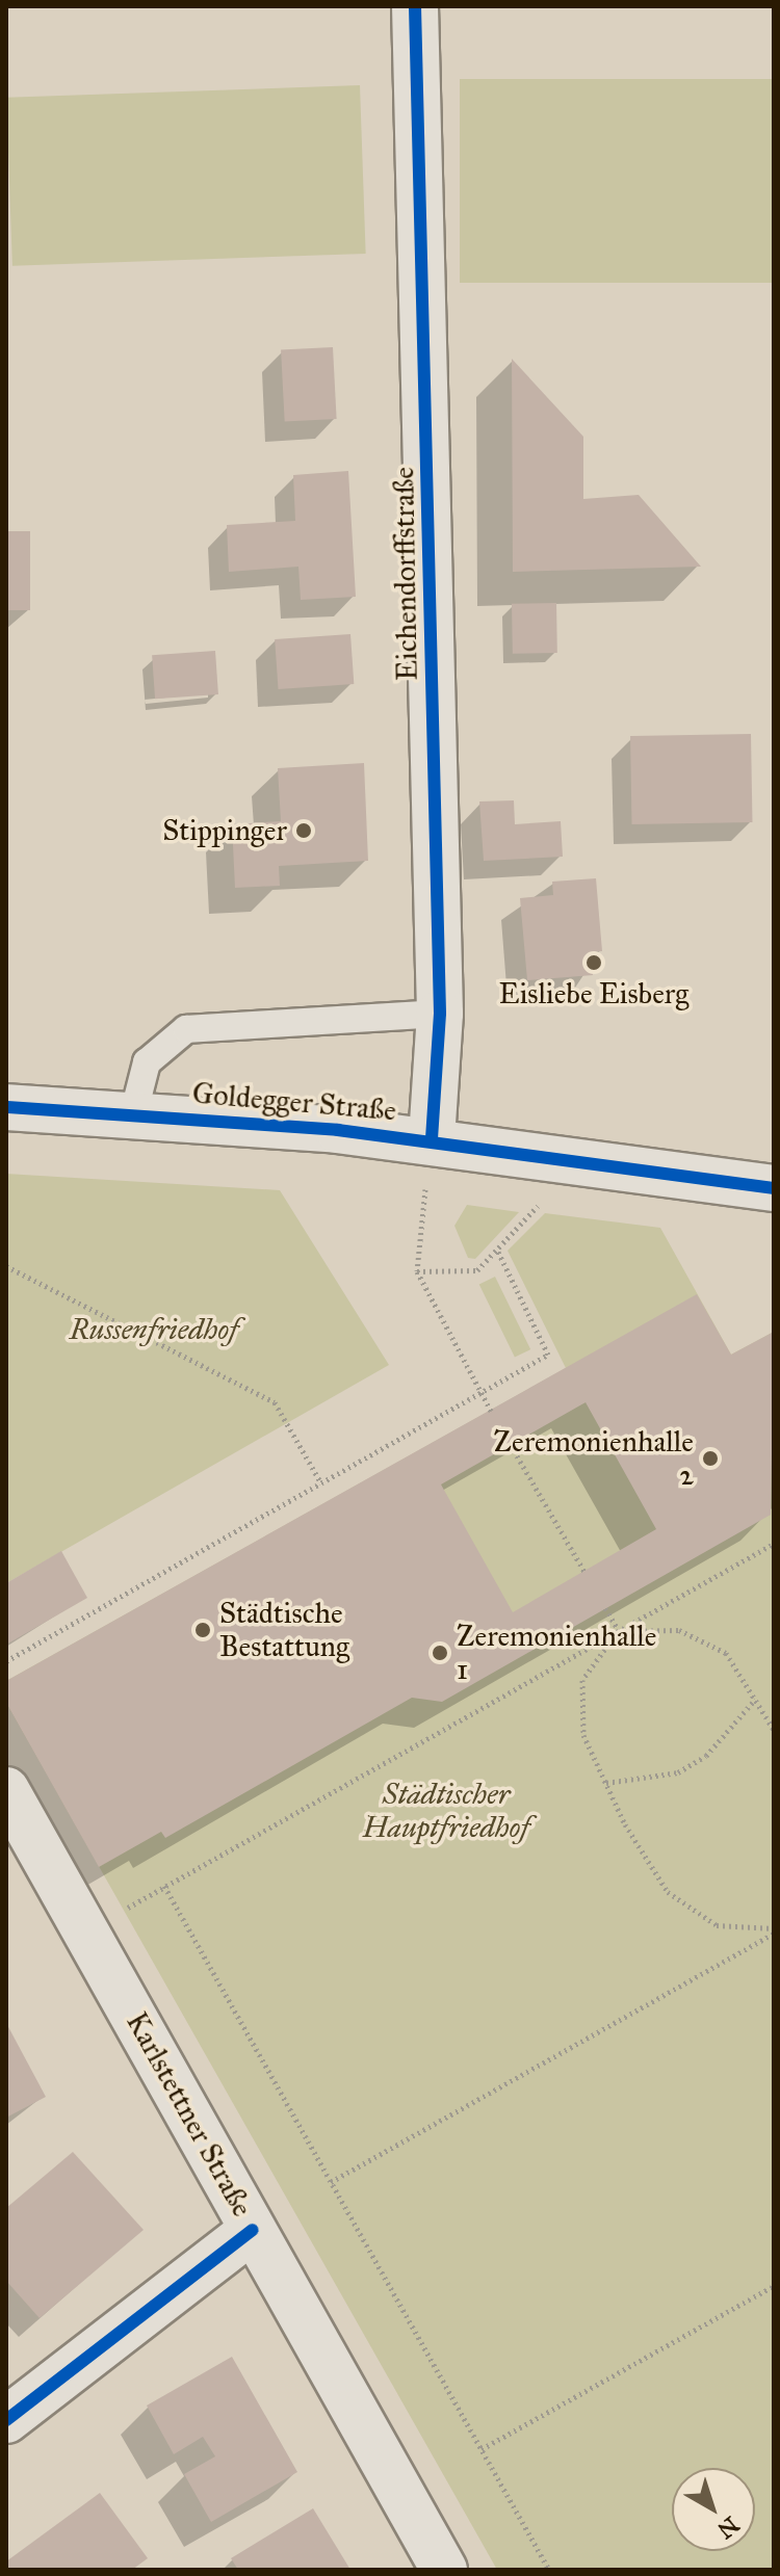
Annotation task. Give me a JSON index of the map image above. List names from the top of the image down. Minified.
{"streets":{"street":["Eichendorffstraße","Goldegger Straße","Karlstettner Straße"]},"crossings":[["Eichendorffstraße","Goldegger Straße"]],"parks":["Russenfriedhof","Städtischer Hauptfriedhof"],"places":["Stippinger","Eisliebe Eisberg","Zeremonienhalle 2","Städtische Bestattung","Zeremonienhalle 1"],"north":"bottom right"}
